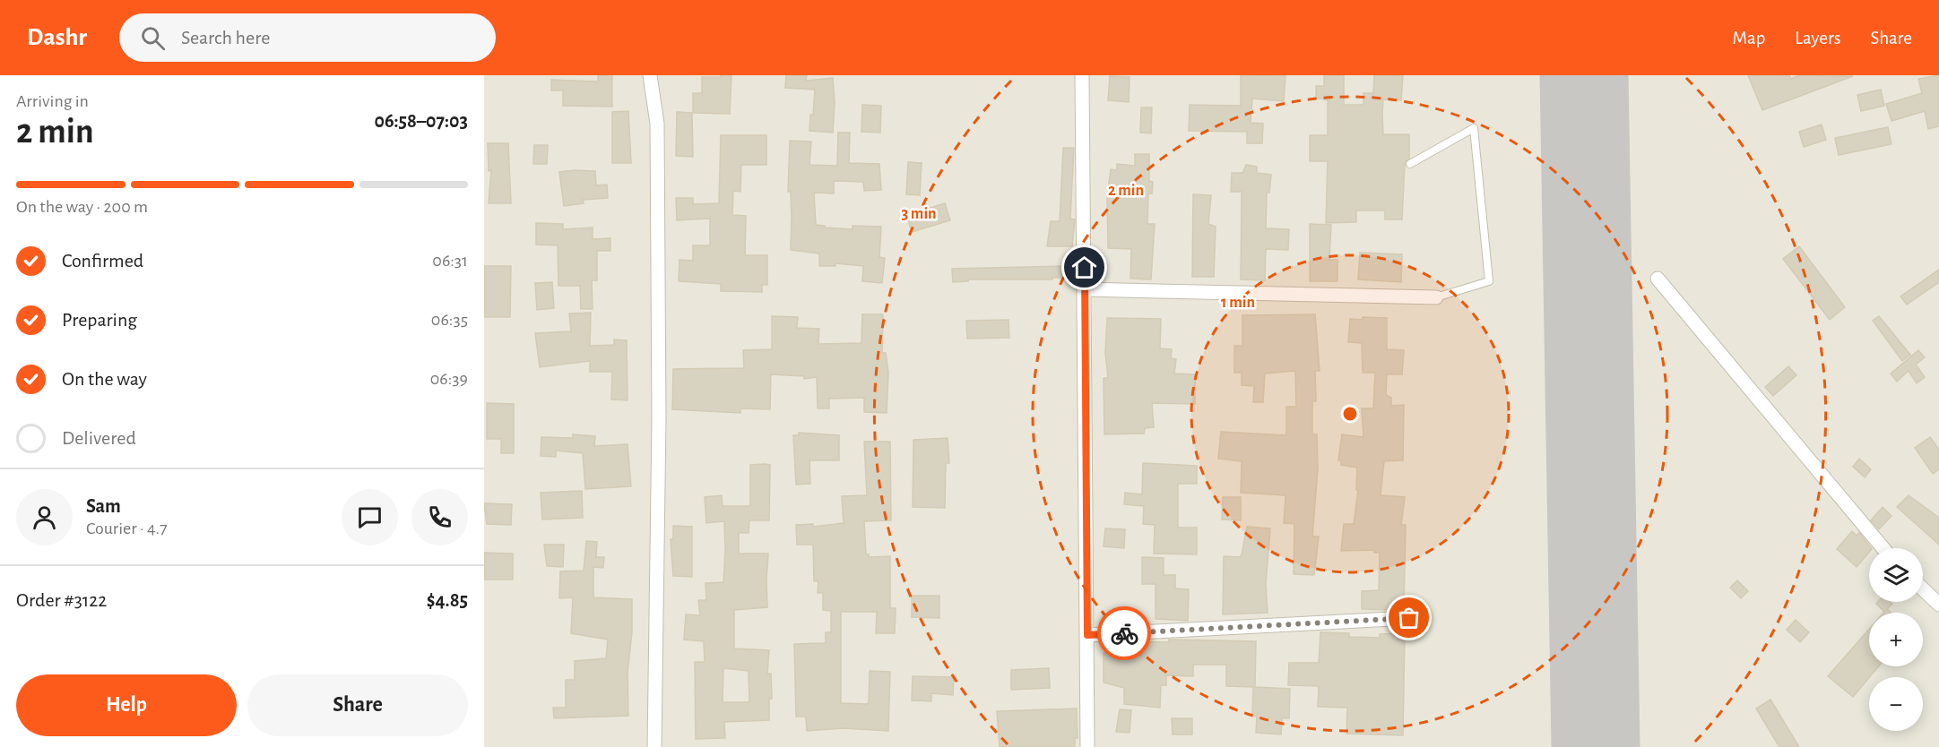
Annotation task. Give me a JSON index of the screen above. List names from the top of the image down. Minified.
{"page":{"header":"Dashr","search":"Search here","nav":["Map","Layers","Share"],"heading":["2 min","Arriving in","06:58–07:03"],"panel":["Sam","Courier · 4.7","Order #3122","$4.85"],"bar":"On the way · 200 m","list":[["Confirmed","06:31"],["Preparing","06:35"],["On the way","06:39"],"Delivered"],"map_buttons":["+","−"],"buttons":["Help","Share"]},"rings":["2 min","3 min","1 min"]}
